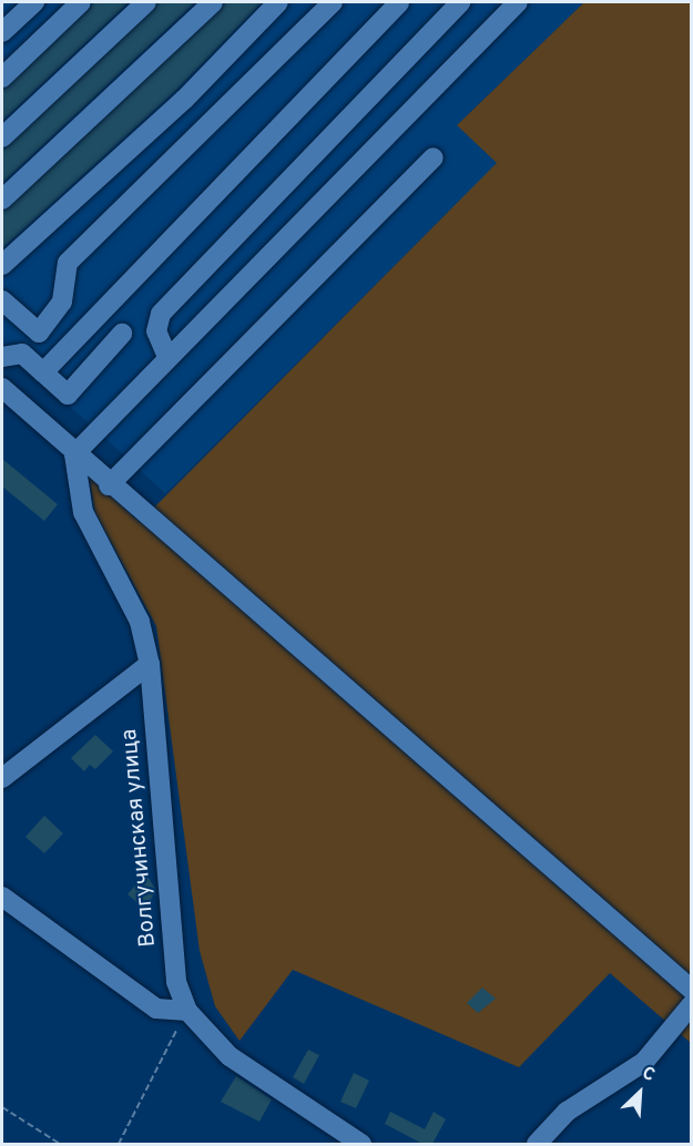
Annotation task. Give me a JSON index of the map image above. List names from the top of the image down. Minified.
{"streets":{"street":["Волгучинская улица"]},"north":"top right"}
